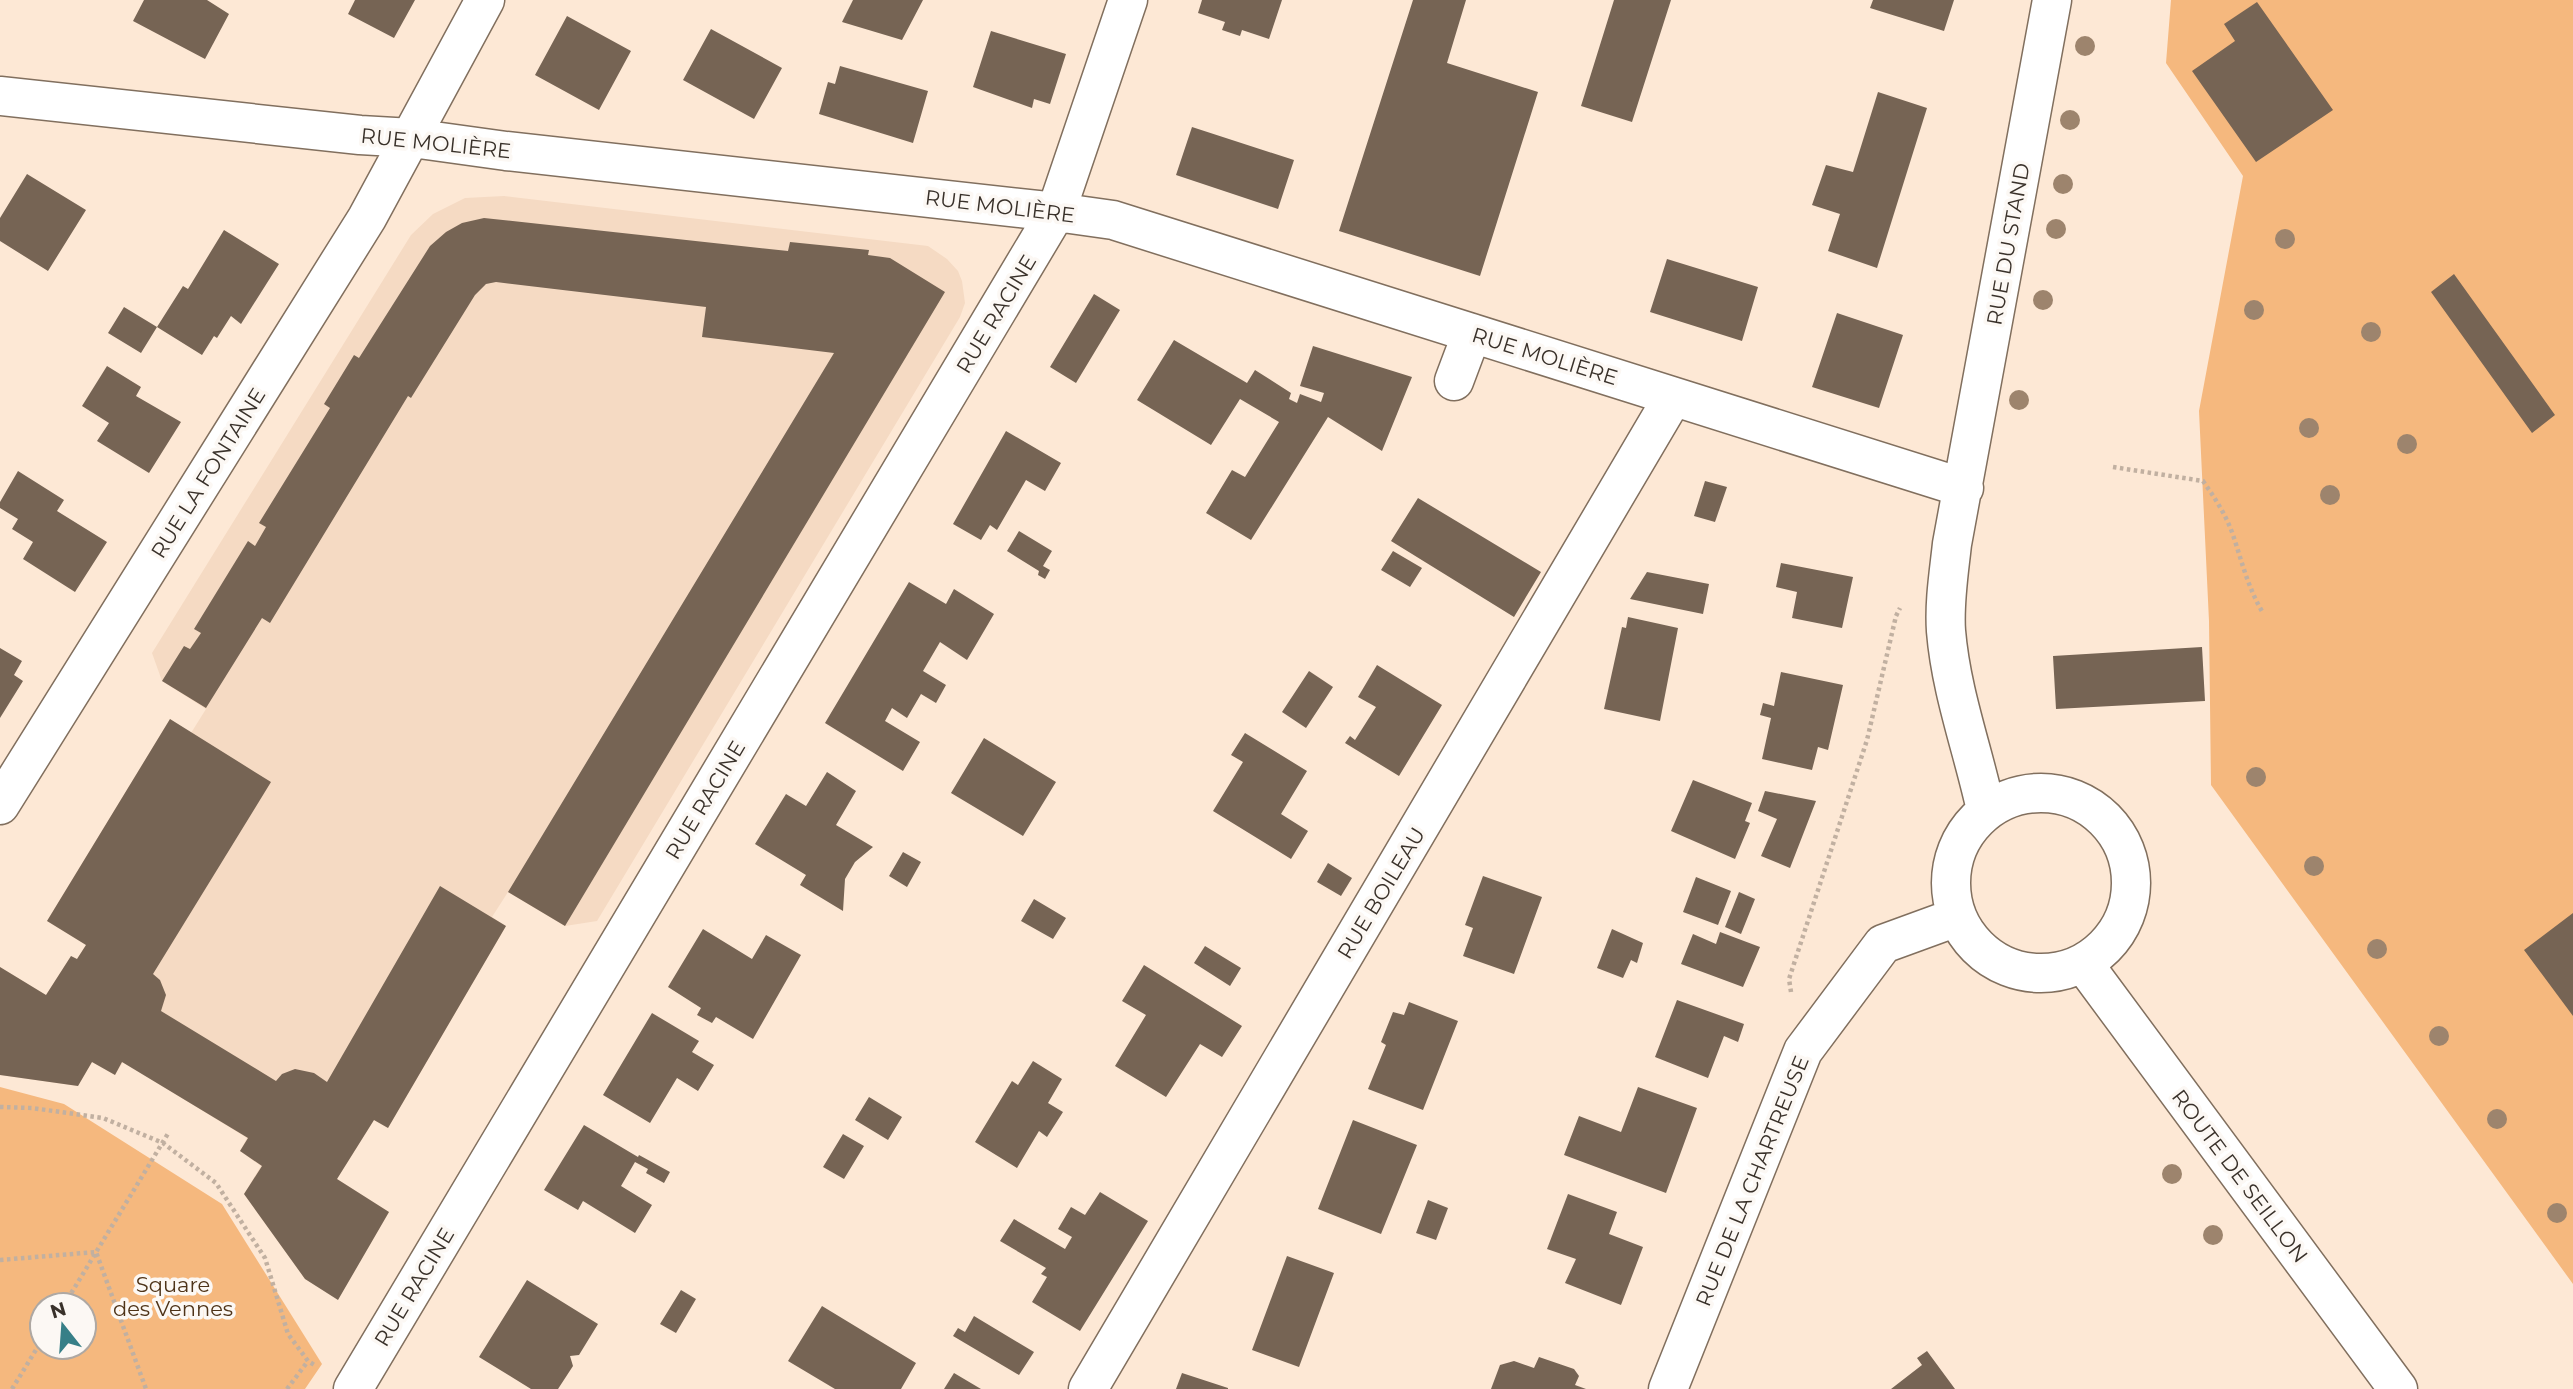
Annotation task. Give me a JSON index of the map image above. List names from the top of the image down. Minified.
{"streets":{"street":["RUE MOLIÈRE","RUE DU STAND","RUE RACINE","RUE LA FONTAINE","RUE BOILEAU","ROUTE DE SEILLON","RUE DE LA CHARTREUSE"]},"crossings":[["RUE MOLIÈRE","RUE DU STAND"],["RUE MOLIÈRE","RUE RACINE"],["RUE MOLIÈRE","RUE LA FONTAINE"],["RUE MOLIÈRE","RUE BOILEAU"],["ROUTE DE SEILLON","RUE DE LA CHARTREUSE"]],"parks":["Square des Vennes"],"north":"top"}
